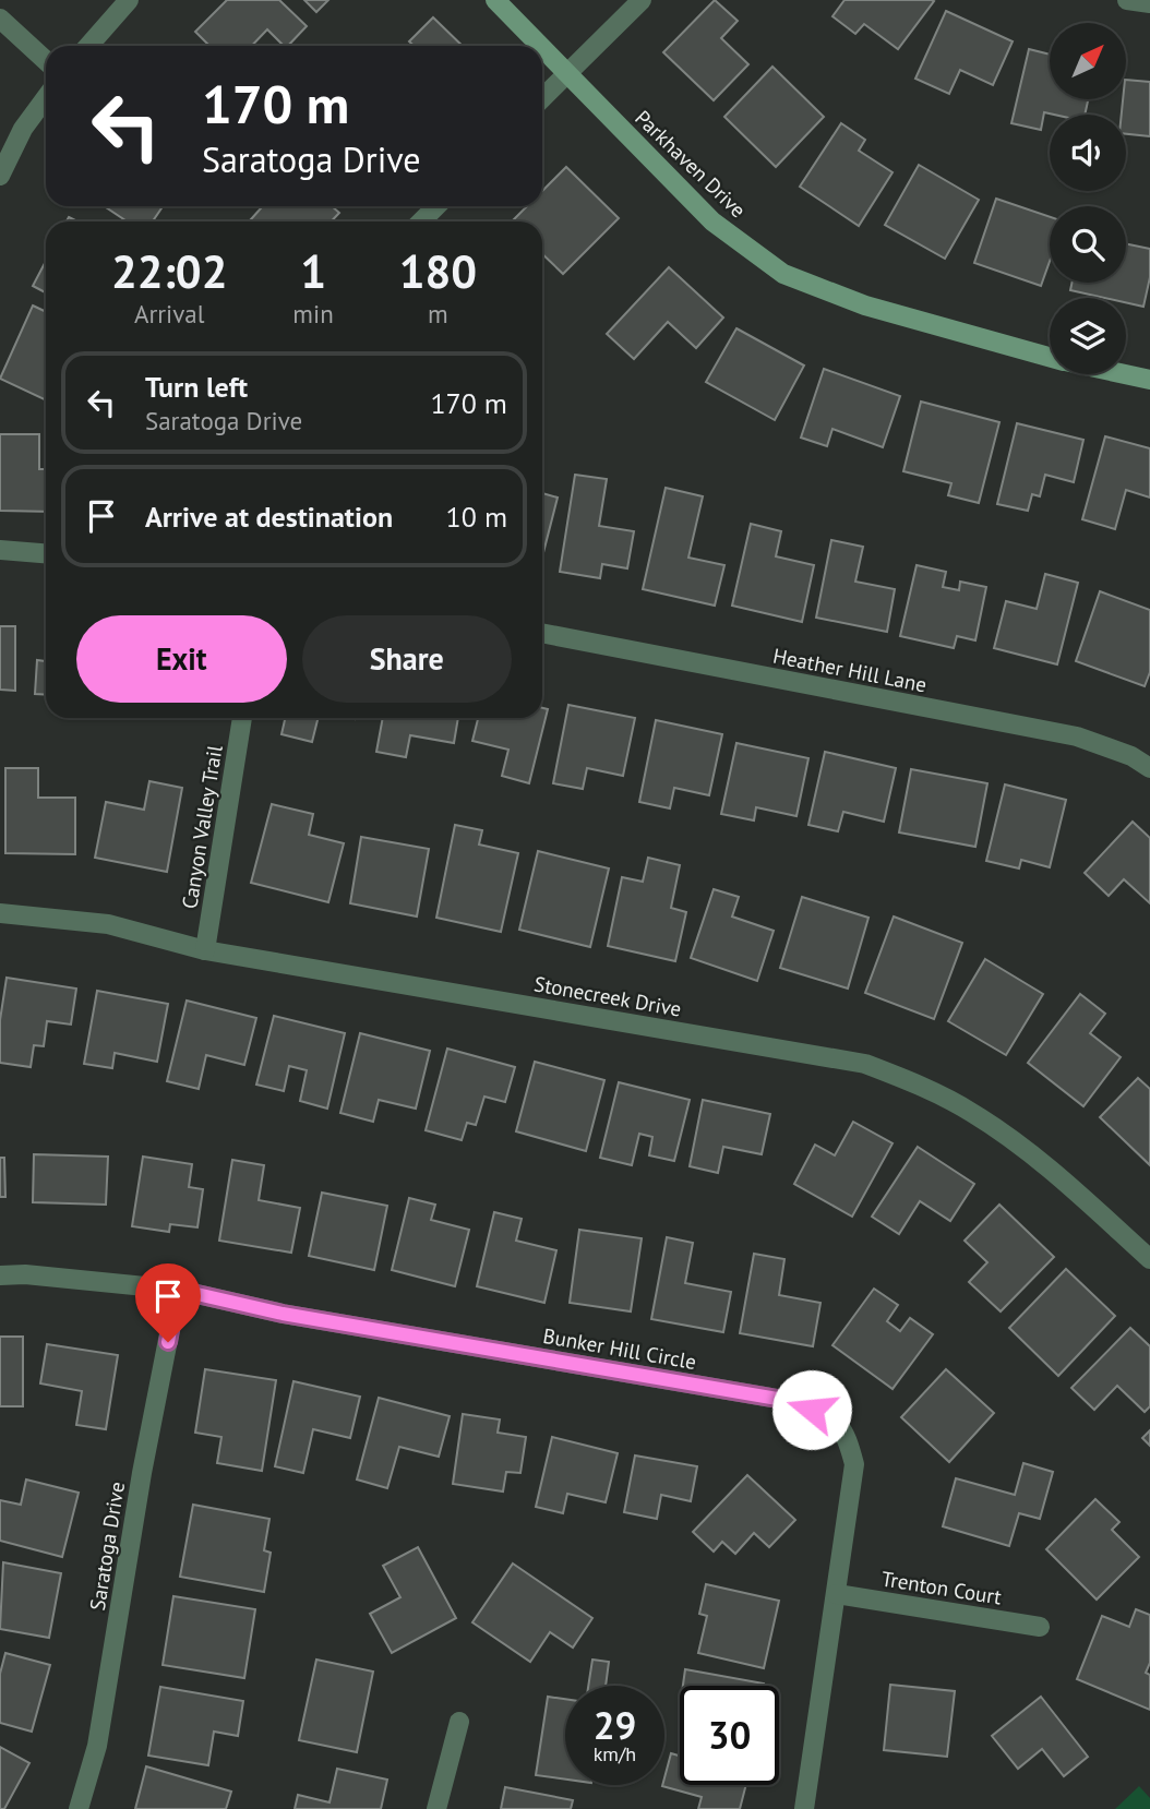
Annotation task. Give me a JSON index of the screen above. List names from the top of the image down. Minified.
{"streets":{"street":["Parkhaven Drive","Heather Hill Lane","Canyon Valley Trail","Stonecreek Drive","Bunker Hill Circle","Saratoga Drive","Trenton Court"]},"crossings":[["Canyon Valley Trail","Stonecreek Drive"],["Bunker Hill Circle","Saratoga Drive"],["Bunker Hill Circle","Trenton Court"]],"north":"top right","page":{"turn":["170 m","Saratoga Drive"],"eta":["22:02","Arrival","1","min","180","m"],"list":[{"name":"Turn left","note":"Saratoga Drive","value":"170 m"},{"name":"Arrive at destination","value":"10 m"}],"buttons":["Exit","Share"],"speed":"29 km/h","limit":"30"}}
